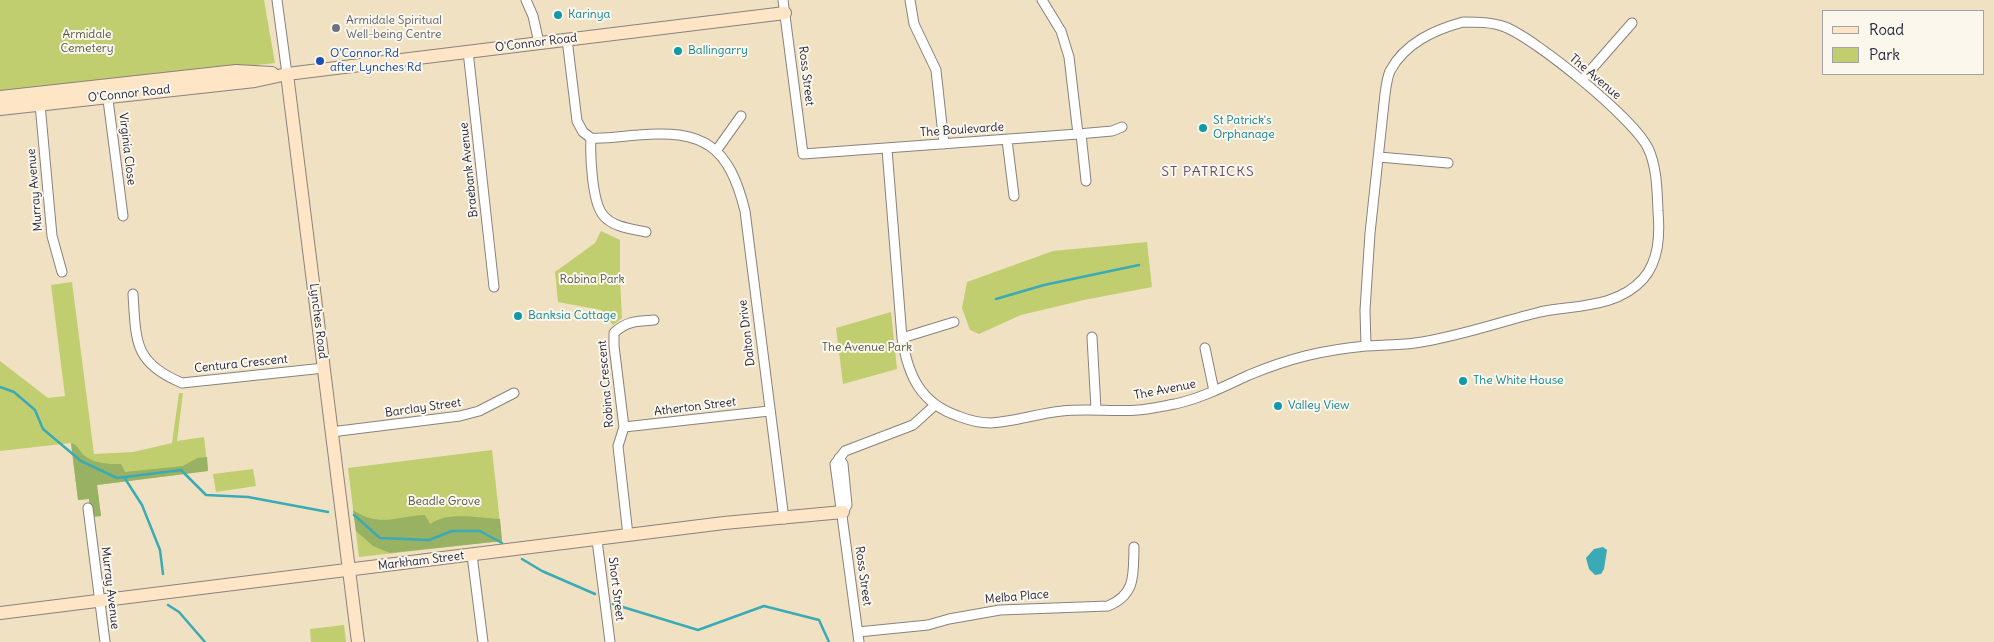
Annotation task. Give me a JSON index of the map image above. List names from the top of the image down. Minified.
{"streets":{"street":["O'Connor Road","Ross Street","The Avenue","The Boulevarde","Virginia Close","Braebank Avenue","Murray Avenue","Lynches Road","Dalton Drive","Centura Crescent","Robina Crescent","Atherton Street","Barclay Street","Markham Street","Short Street","Melba Place"]},"crossings":[["O'Connor Road","Ross Street"],["O'Connor Road","Virginia Close"],["O'Connor Road","Braebank Avenue"],["O'Connor Road","Murray Avenue"],["O'Connor Road","Lynches Road"],["Ross Street","The Avenue"],["Ross Street","The Boulevarde"],["Ross Street","Markham Street"],["Ross Street","Melba Place"],["Murray Avenue","Markham Street"],["Lynches Road","Centura Crescent"],["Lynches Road","Barclay Street"],["Lynches Road","Markham Street"],["Dalton Drive","Atherton Street"],["Dalton Drive","Markham Street"],["Robina Crescent","Atherton Street"],["Robina Crescent","Markham Street"],["Markham Street","Short Street"]],"districts":["ST PATRICKS"],"parks":["Armidale Cemetery","Robina Park","The Avenue Park","Beadle Grove"],"places":["Karinya","Armidale Spiritual Well-being Centre","Ballingarry","O'Connor Rd after Lynches Rd","St Patrick's Orphanage","Banksia Cottage","The White House","Valley View"],"legend":["Road","Park"]}
